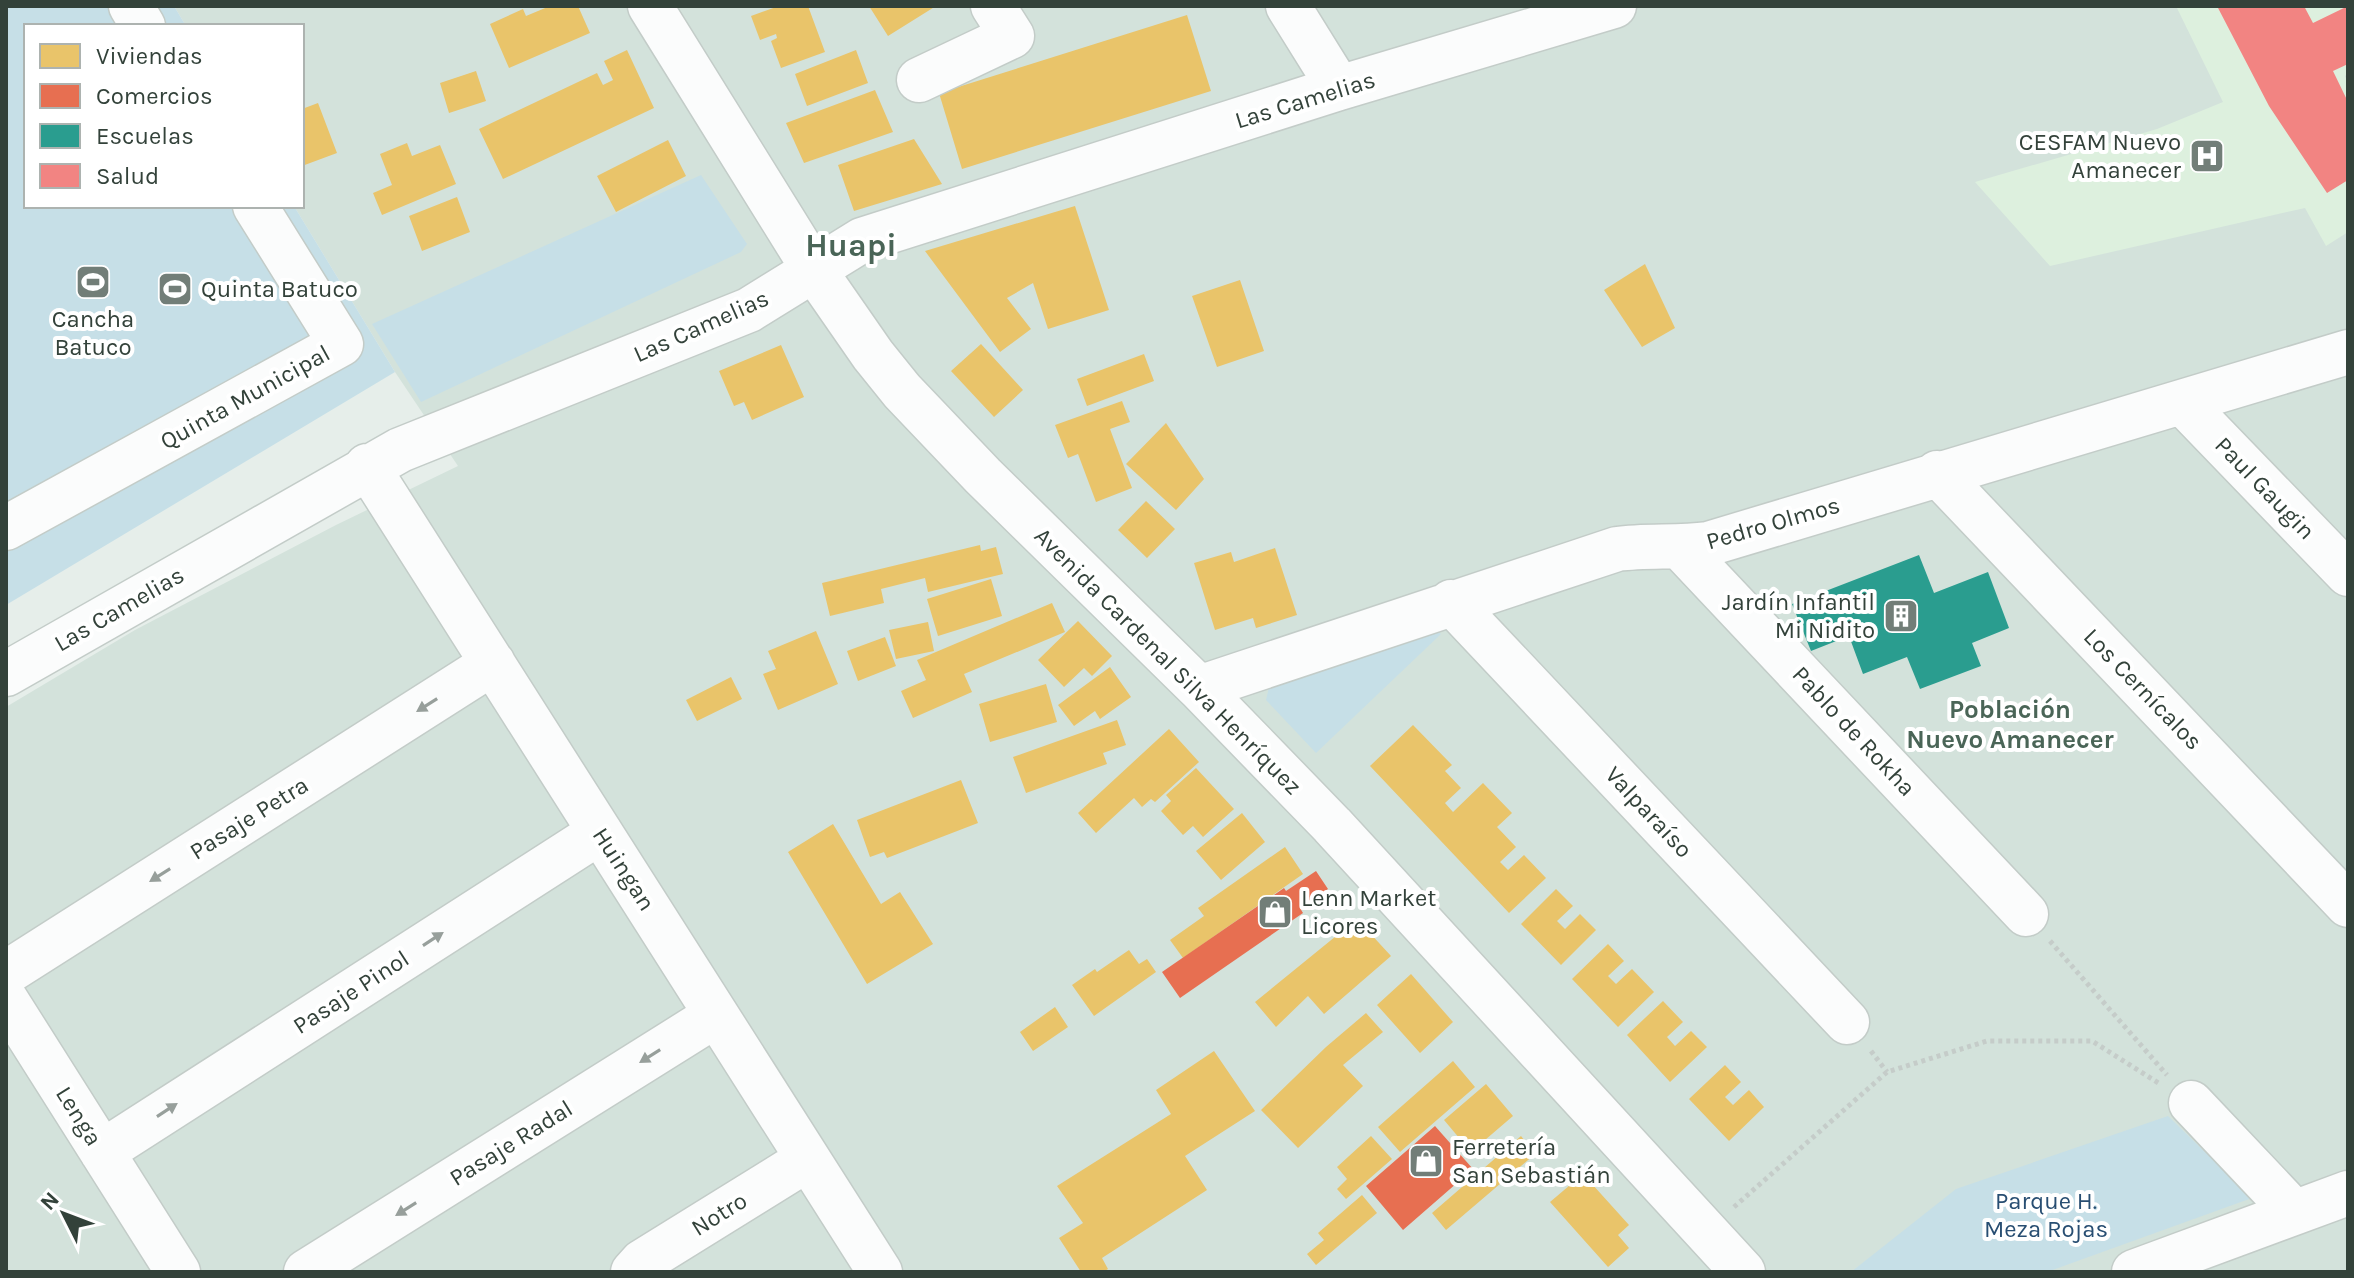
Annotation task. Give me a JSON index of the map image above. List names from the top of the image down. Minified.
{"streets":{"street":["Las Camelias","Quinta Municipal","Paul Gaugin","Pedro Olmos","Avenida Cardenal Silva Henríquez","Los Cernícalos","Pablo de Rokha","Valparaíso","Pasaje Petra","Huingan","Pasaje Pinol","Lenga","Pasaje Radal","Notro"]},"crossings":[["Las Camelias","Avenida Cardenal Silva Henríquez"],["Las Camelias","Huingan"],["Paul Gaugin","Pedro Olmos"],["Pedro Olmos","Avenida Cardenal Silva Henríquez"],["Pedro Olmos","Los Cernícalos"],["Pedro Olmos","Pablo de Rokha"],["Pedro Olmos","Valparaíso"],["Pasaje Petra","Huingan"],["Huingan","Pasaje Pinol"],["Huingan","Pasaje Radal"],["Huingan","Notro"],["Pasaje Pinol","Lenga"]],"one_way":["Pasaje Petra","Pasaje Pinol","Pasaje Radal"],"districts":["Huapi","Población Nuevo Amanecer"],"parks":["Parque H. Meza Rojas"],"places":{"hospital":["CESFAM Nuevo Amanecer"],"sports":["Cancha Batuco","Quinta Batuco"],"building":["Jardín Infantil Mi Nidito"],"shop":["Lenn Market Licores","Ferretería San Sebastián"]},"legend":["Viviendas","Comercios","Escuelas","Salud"],"north":"top left"}
